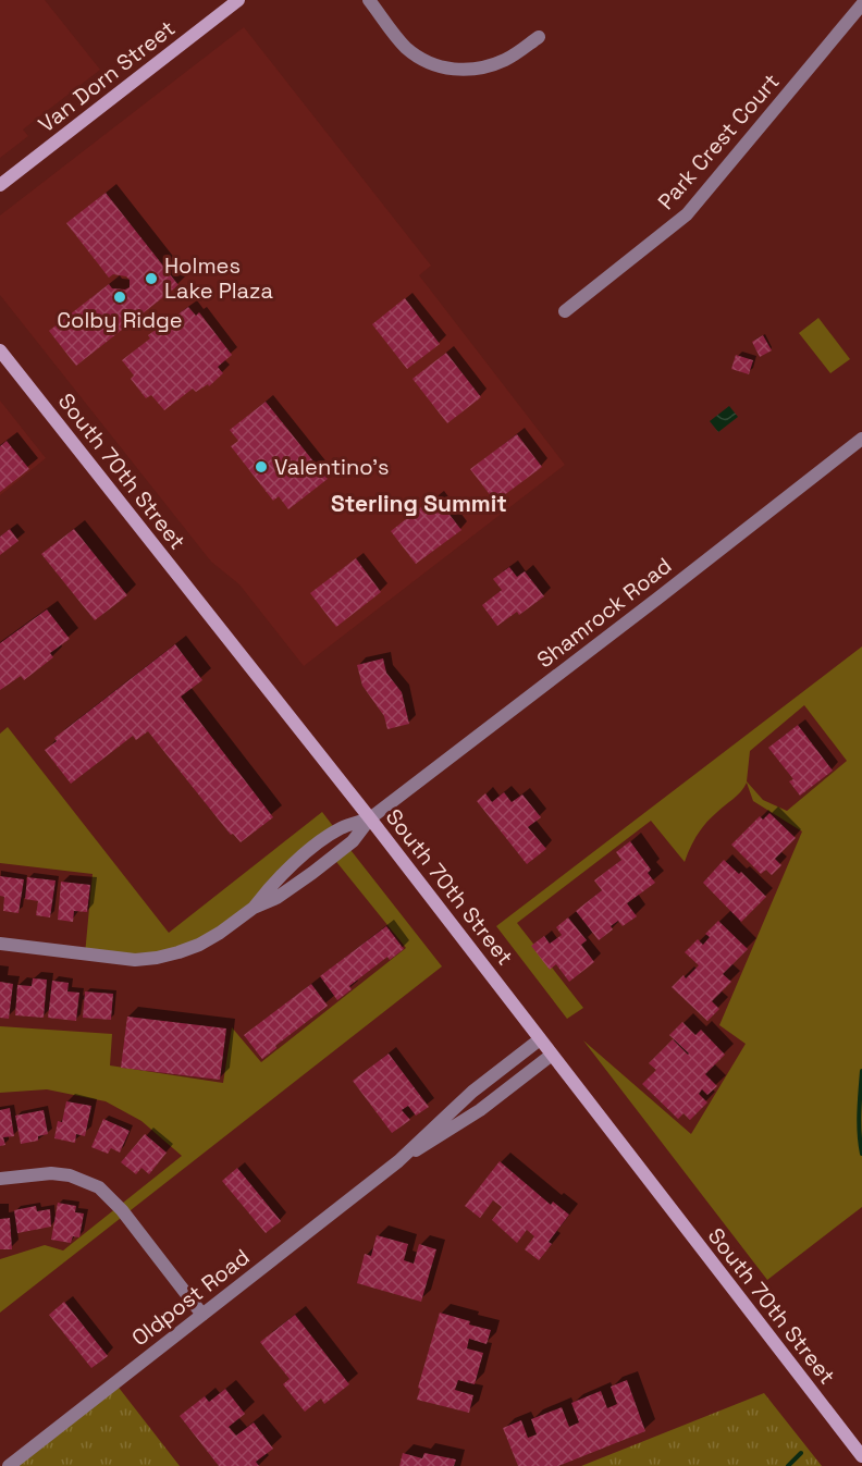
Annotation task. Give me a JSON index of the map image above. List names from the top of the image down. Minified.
{"streets":{"main road":["Van Dorn Street","South 70th Street"],"street":["Park Crest Court","Shamrock Road","Oldpost Road"]},"crossings":[["South 70th Street","Shamrock Road"],["South 70th Street","Oldpost Road"]],"districts":["Sterling Summit"],"places":["Holmes Lake Plaza","Colby Ridge","Valentino's"]}
